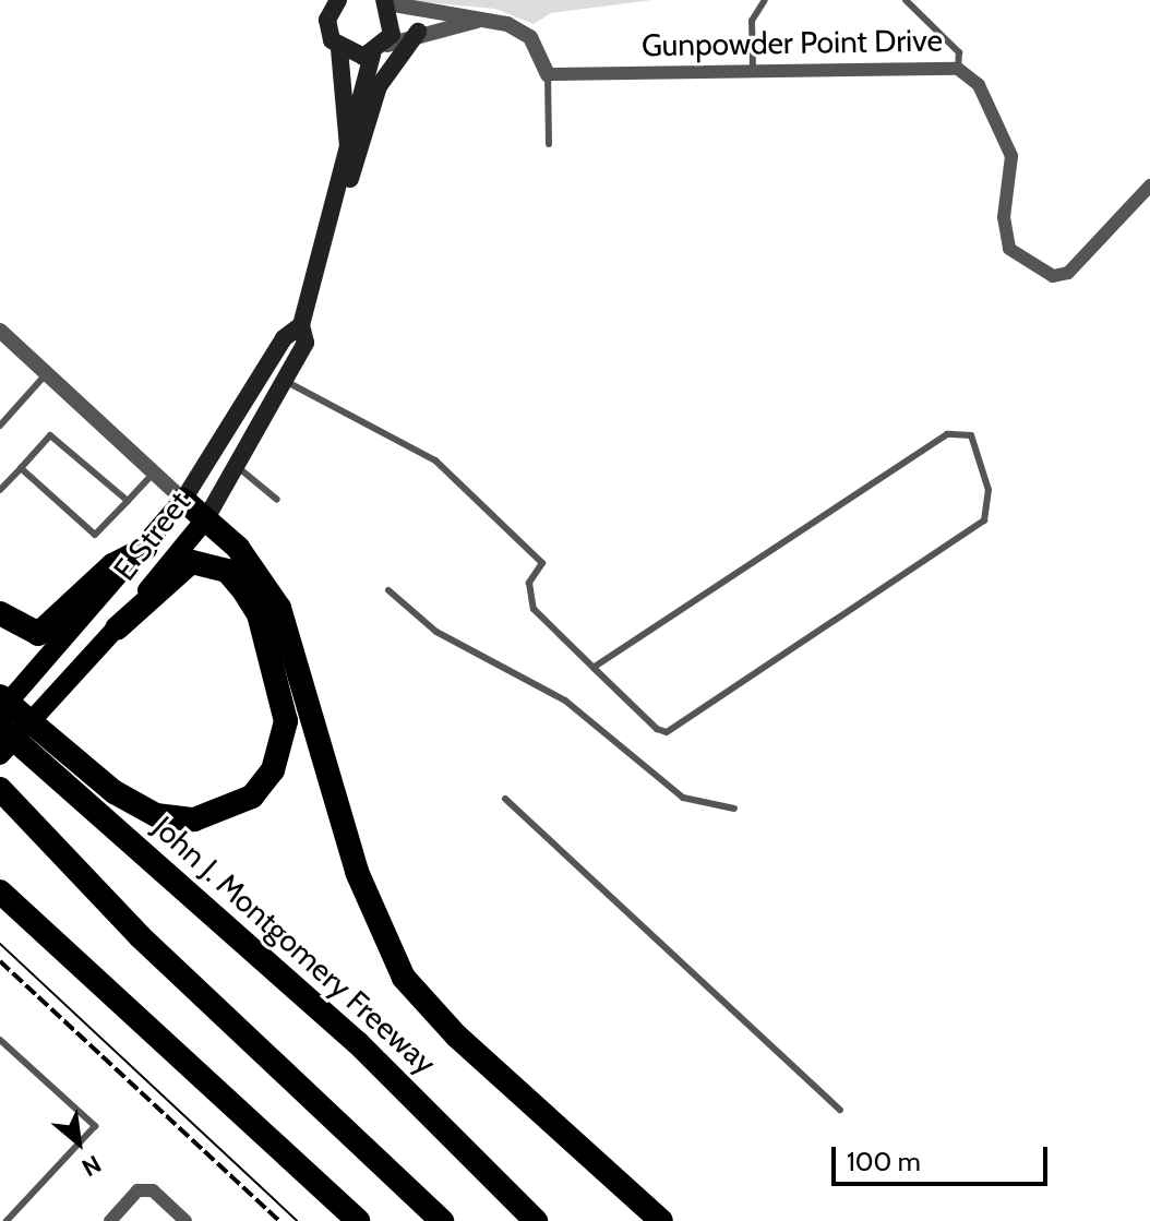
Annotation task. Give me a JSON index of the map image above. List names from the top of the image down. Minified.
{"streets":{"highway":["John J. Montgomery Freeway"],"main road":["E Street"],"street":["Gunpowder Point Drive"]},"scale_bar":"100 m","north":"bottom right"}
